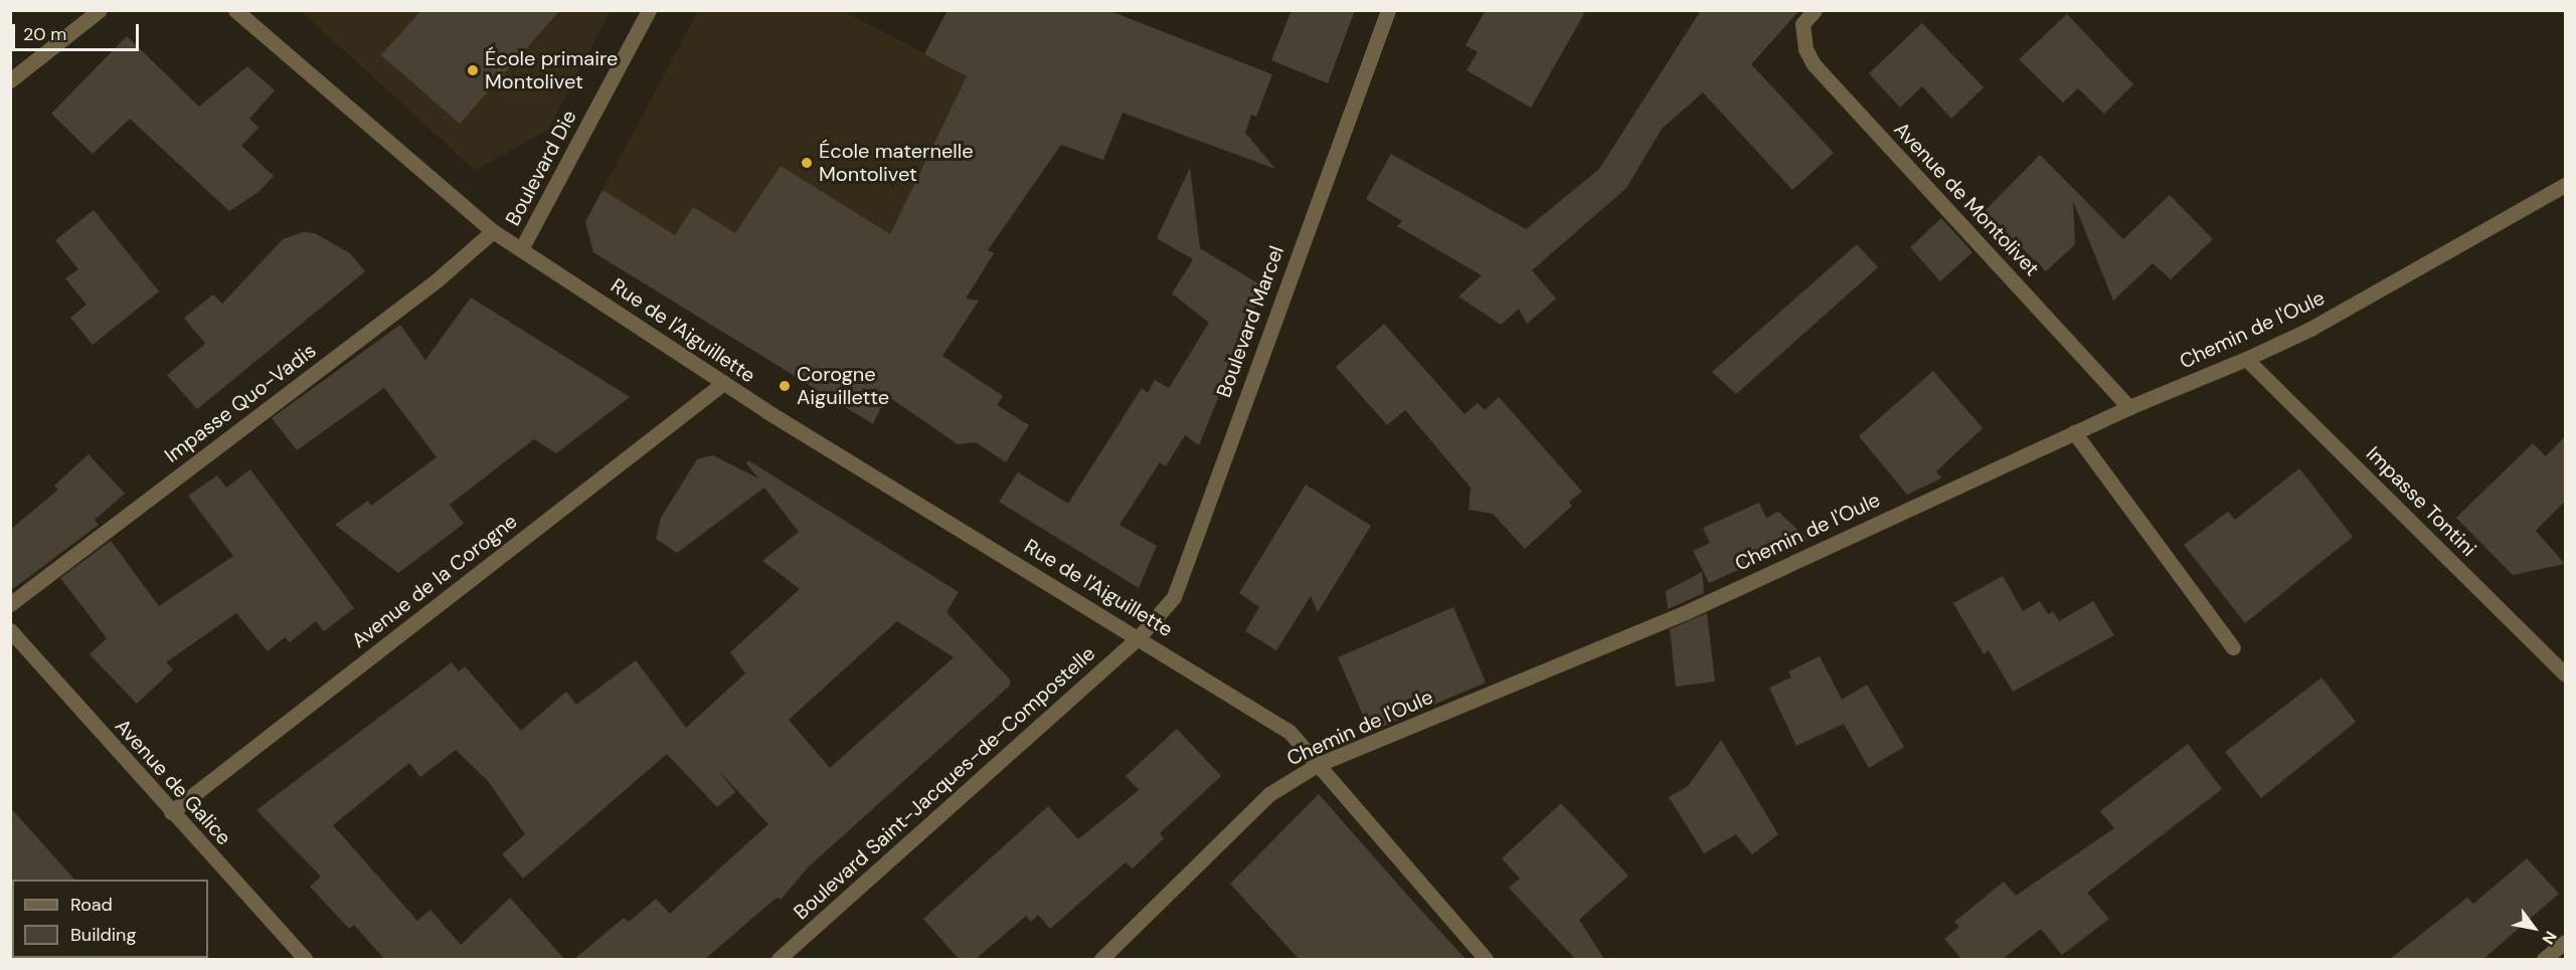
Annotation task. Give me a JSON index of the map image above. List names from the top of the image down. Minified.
{"streets":{"street":["Boulevard Die","Avenue de Montolivet","Boulevard Marcel","Chemin de l'Oule","Rue de l'Aiguillette","Impasse Quo-Vadis","Impasse Tontini","Avenue de la Corogne","Avenue de Galice","Boulevard Saint-Jacques-de-Compostelle"]},"crossings":[["Boulevard Die","Rue de l'Aiguillette"],["Avenue de Montolivet","Chemin de l'Oule"],["Boulevard Marcel","Rue de l'Aiguillette"],["Boulevard Marcel","Boulevard Saint-Jacques-de-Compostelle"],["Chemin de l'Oule","Rue de l'Aiguillette"],["Chemin de l'Oule","Impasse Tontini"],["Rue de l'Aiguillette","Impasse Quo-Vadis"],["Rue de l'Aiguillette","Avenue de la Corogne"],["Rue de l'Aiguillette","Boulevard Saint-Jacques-de-Compostelle"],["Avenue de la Corogne","Avenue de Galice"]],"places":["École primaire Montolivet","École maternelle Montolivet","Corogne Aiguillette"],"legend":["Road","Building"],"scale_bar":"20 m","north":"bottom right"}
